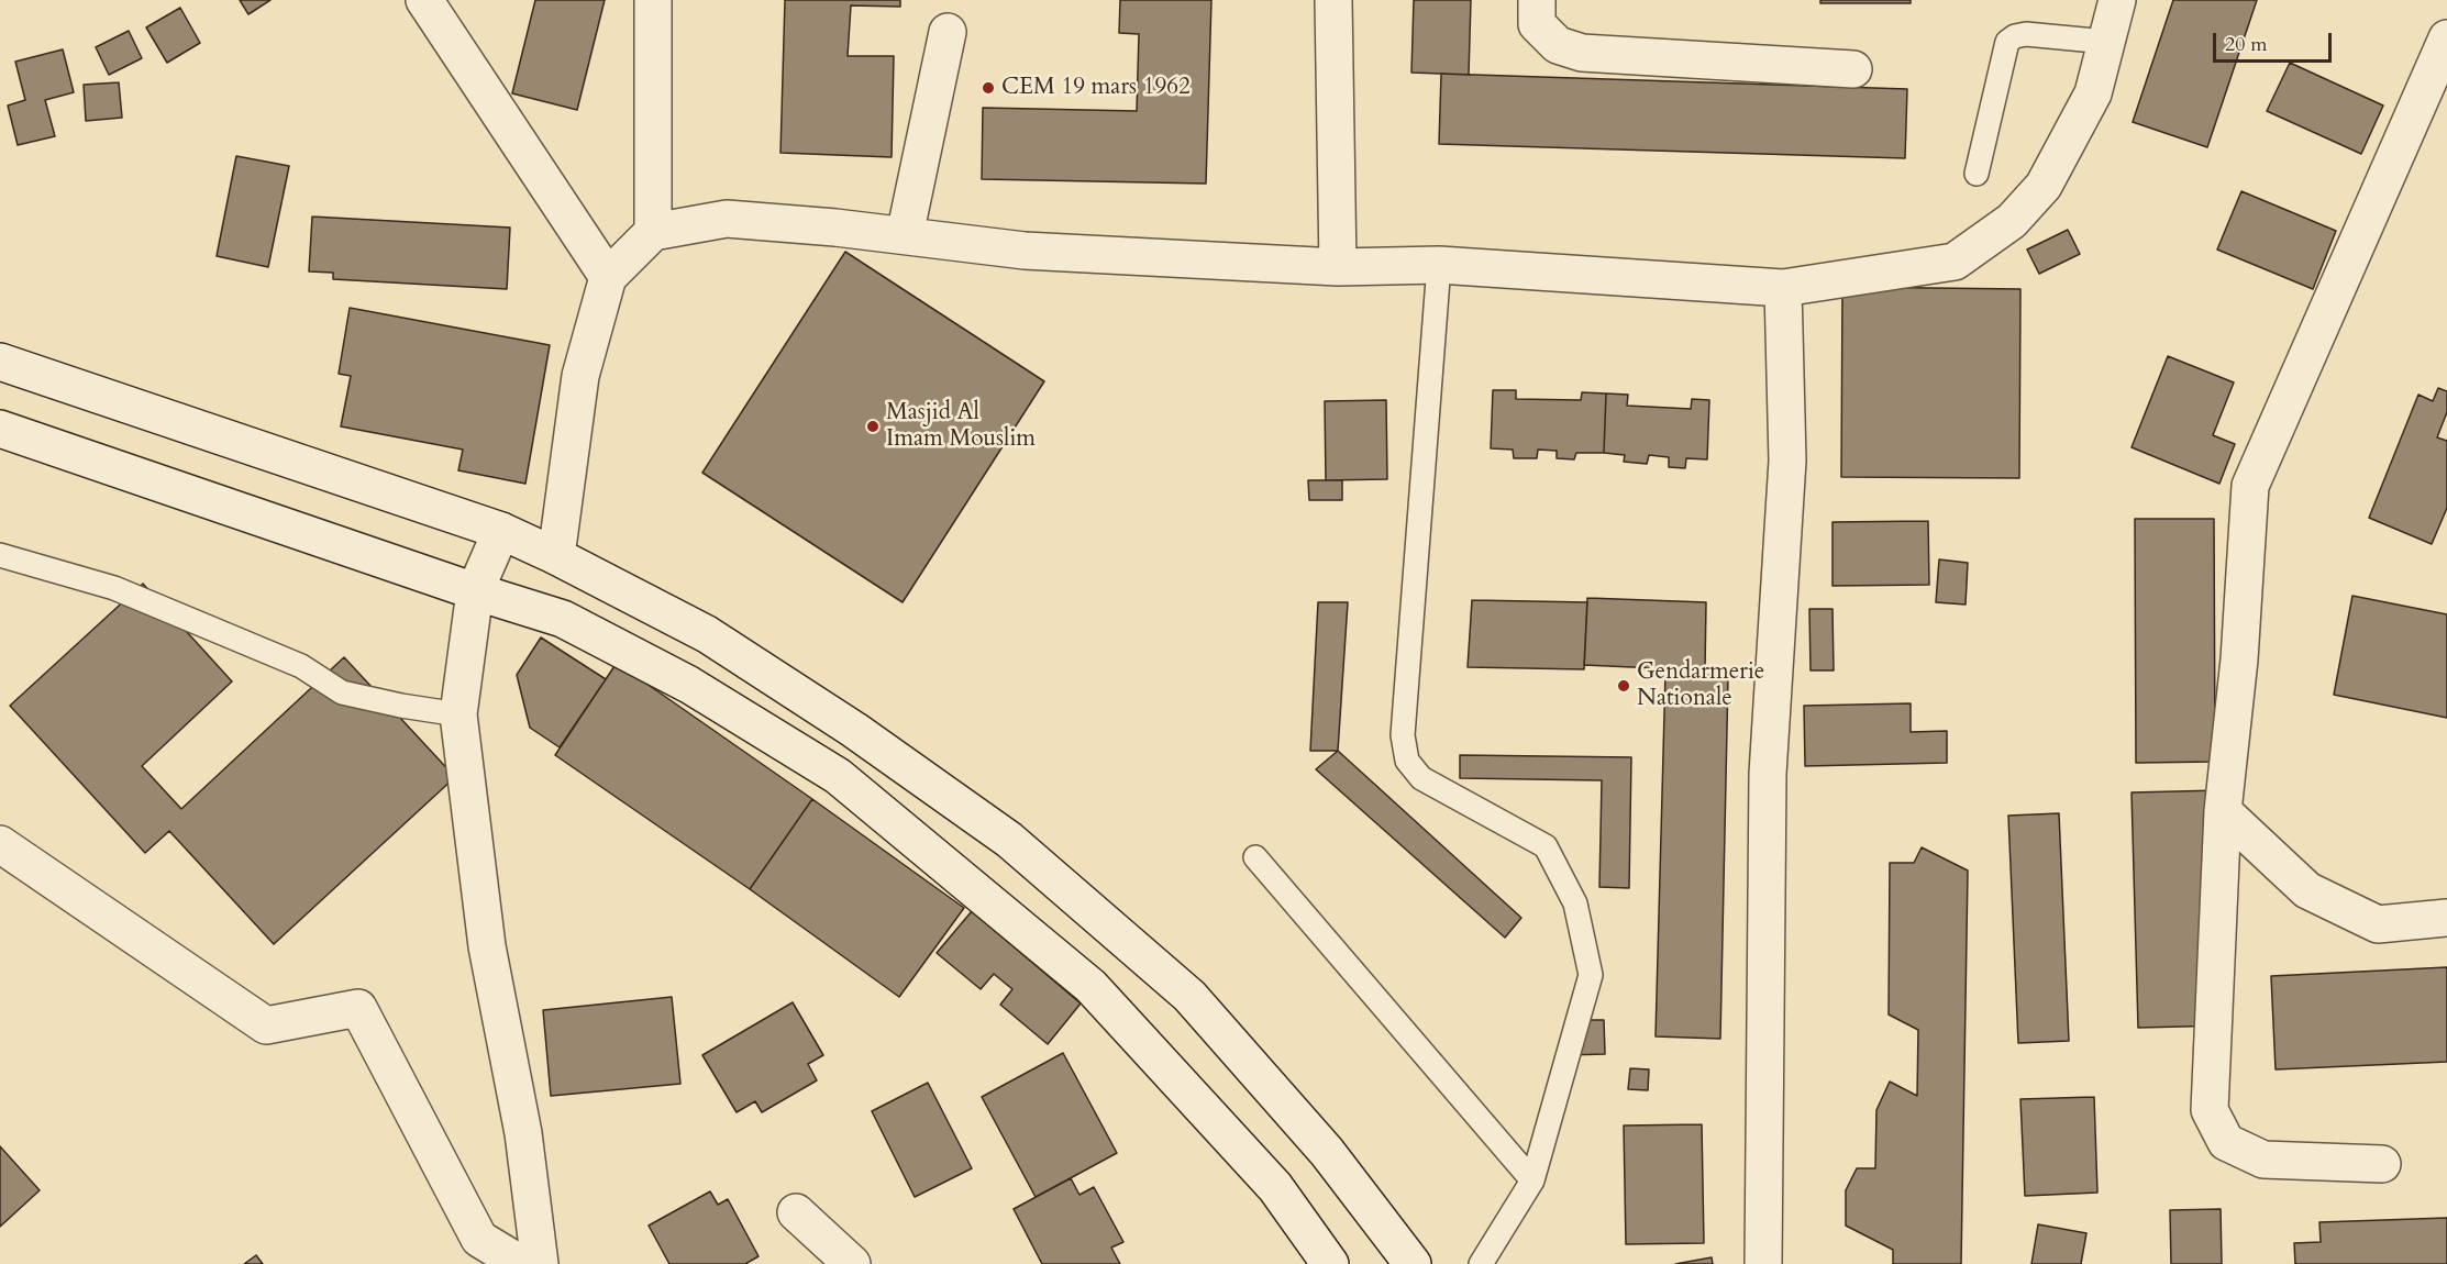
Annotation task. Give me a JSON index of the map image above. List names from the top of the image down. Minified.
{"places":["CEM 19 mars 1962","Masjid Al Imam Mouslim","Gendarmerie Nationale"],"scale_bar":"20 m"}
